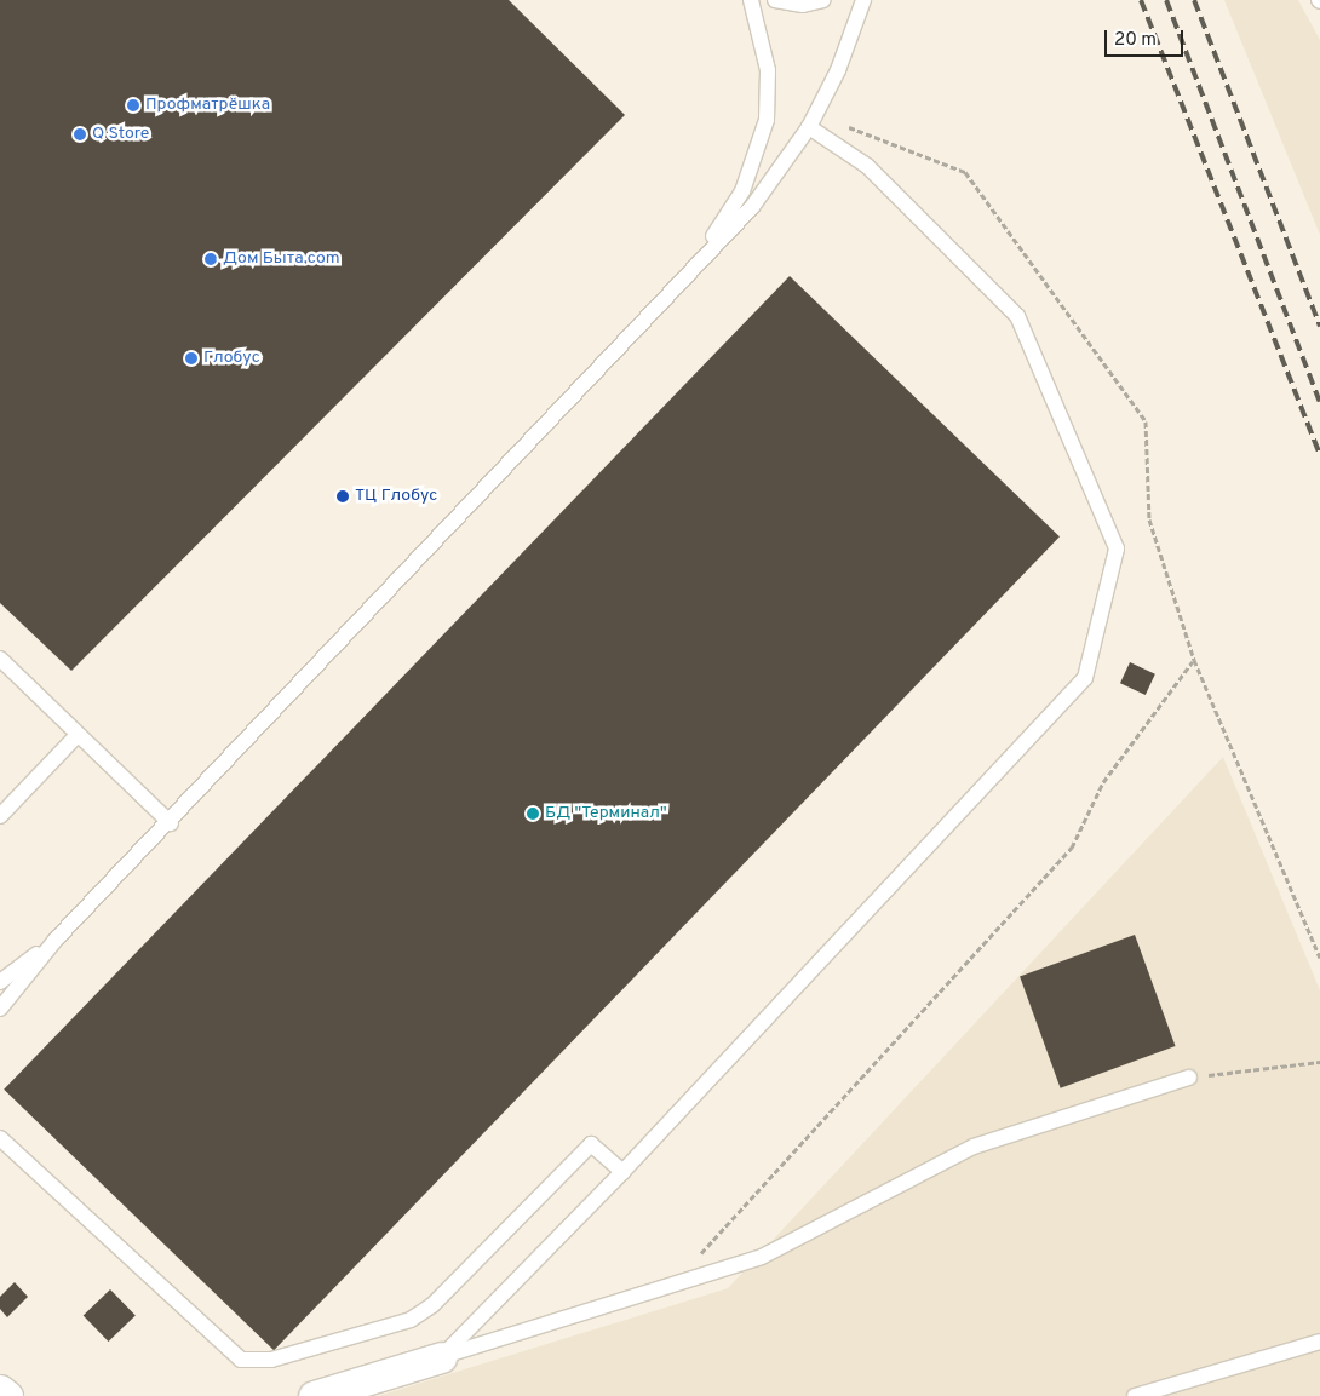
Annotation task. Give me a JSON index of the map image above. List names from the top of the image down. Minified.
{"places":["Профматрёшка","Q Store","Дом Быта.com","Глобус","ТЦ Глобус","БД \"Терминал\""],"scale_bar":"20 m"}
